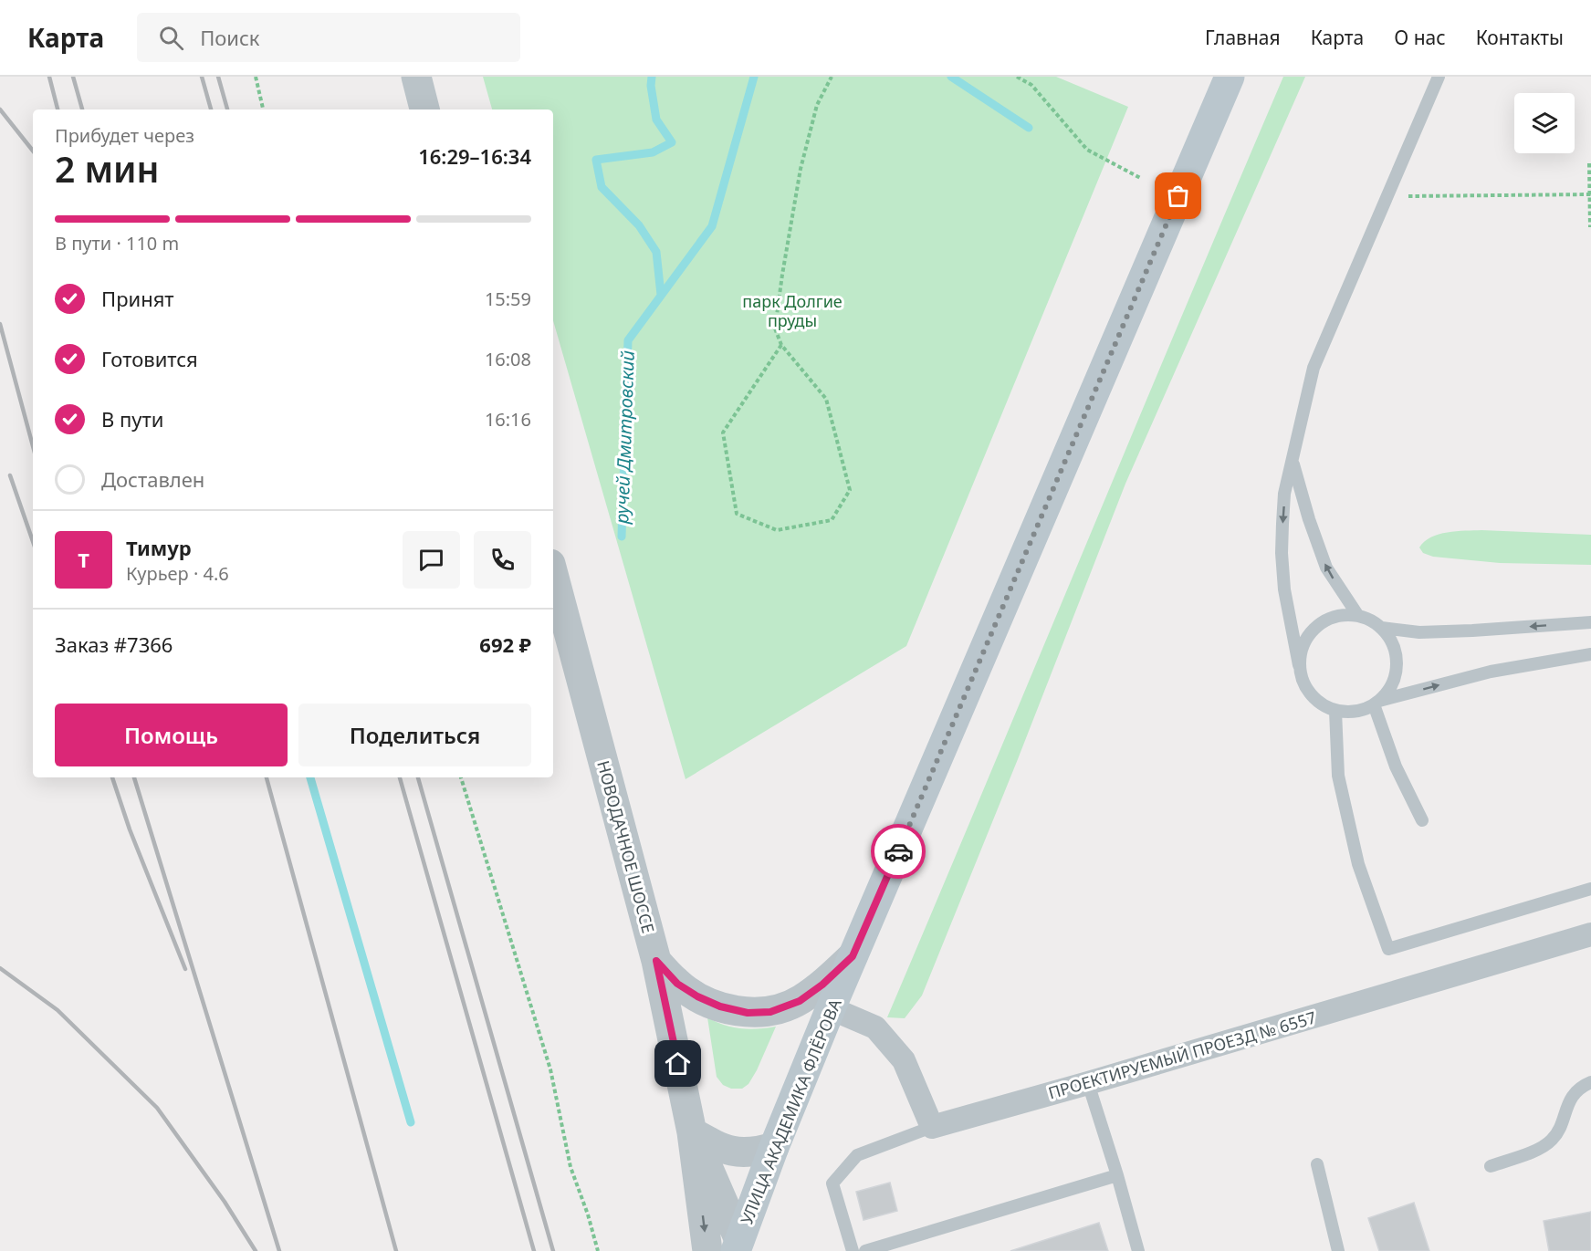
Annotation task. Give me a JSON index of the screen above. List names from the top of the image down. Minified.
{"streets":{"main road":["УЛИЦА АКАДЕМИКА ФЛЁРОВА"],"street":["НОВОДАЧНОЕ ШОССЕ","ПРОЕКТИРУЕМЫЙ ПРОЕЗД № 6557"]},"crossings":[["НОВОДАЧНОЕ ШОССЕ","УЛИЦА АКАДЕМИКА ФЛЁРОВА"]],"water":["ручей Дмитровский"],"parks":["парк Долгие пруды"],"page":{"header":"Карта","search":"Поиск","nav":["Главная","Карта","О нас","Контакты"],"heading":["2 мин","Прибудет через","16:29–16:34"],"panel":["Тимур","Курьер · 4.6","Заказ #7366","692 ₽"],"bar":"В пути · 110 m","list":[["Принят","15:59"],["Готовится","16:08"],["В пути","16:16"],"Доставлен"],"round":"Т","buttons":["Помощь","Поделиться"]}}
